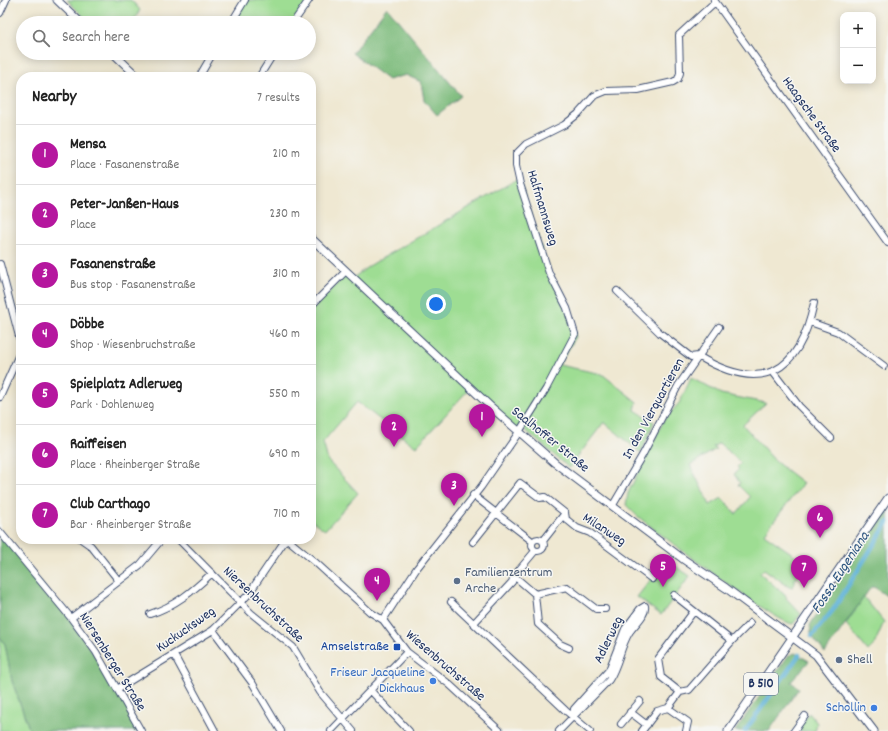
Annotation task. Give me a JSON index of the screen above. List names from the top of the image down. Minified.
{"streets":{"main road":["Saalhoffer Straße","B 510"],"street":["Haagsche Straße","Halfmannsweg","In den Vierquartieren","Milanweg","Niersenbruchstraße","Kuckucksweg","Adlerweg","Niersenberger Straße","Wiesenbruchstraße"]},"crossings":[["Haagsche Straße","Halfmannsweg"],["Halfmannsweg","Saalhoffer Straße"],["In den Vierquartieren","Saalhoffer Straße"],["Saalhoffer Straße","B 510"],["Niersenbruchstraße","Kuckucksweg"],["Kuckucksweg","Niersenberger Straße"]],"water":["Fossa Eugeniana"],"places":{"other":["Familienzentrum Arche","Shell","Friseur Jacqueline Dickhaus","Schollin"],"transit":["Amselstraße"]},"page":{"map_buttons":["+","−"],"search":"Search here","heading":["Nearby","7 results"],"list":[{"mark":"1","name":"Mensa","note":"Place · Fasanenstraße","value":"210 m"},{"mark":"2","name":"Peter-Janßen-Haus","note":"Place","value":"230 m"},{"mark":"3","name":"Fasanenstraße","note":"Bus stop · Fasanenstraße","value":"310 m"},{"mark":"4","name":"Döbbe","note":"Shop · Wiesenbruchstraße","value":"460 m"},{"mark":"5","name":"Spielplatz Adlerweg","note":"Park · Dohlenweg","value":"550 m"},{"mark":"6","name":"Raiffeisen","note":"Place · Rheinberger Straße","value":"690 m"},{"mark":"7","name":"Club Carthago","note":"Bar · Rheinberger Straße","value":"710 m"}],"pins":["1","2","3","6","5","7","4"]}}
